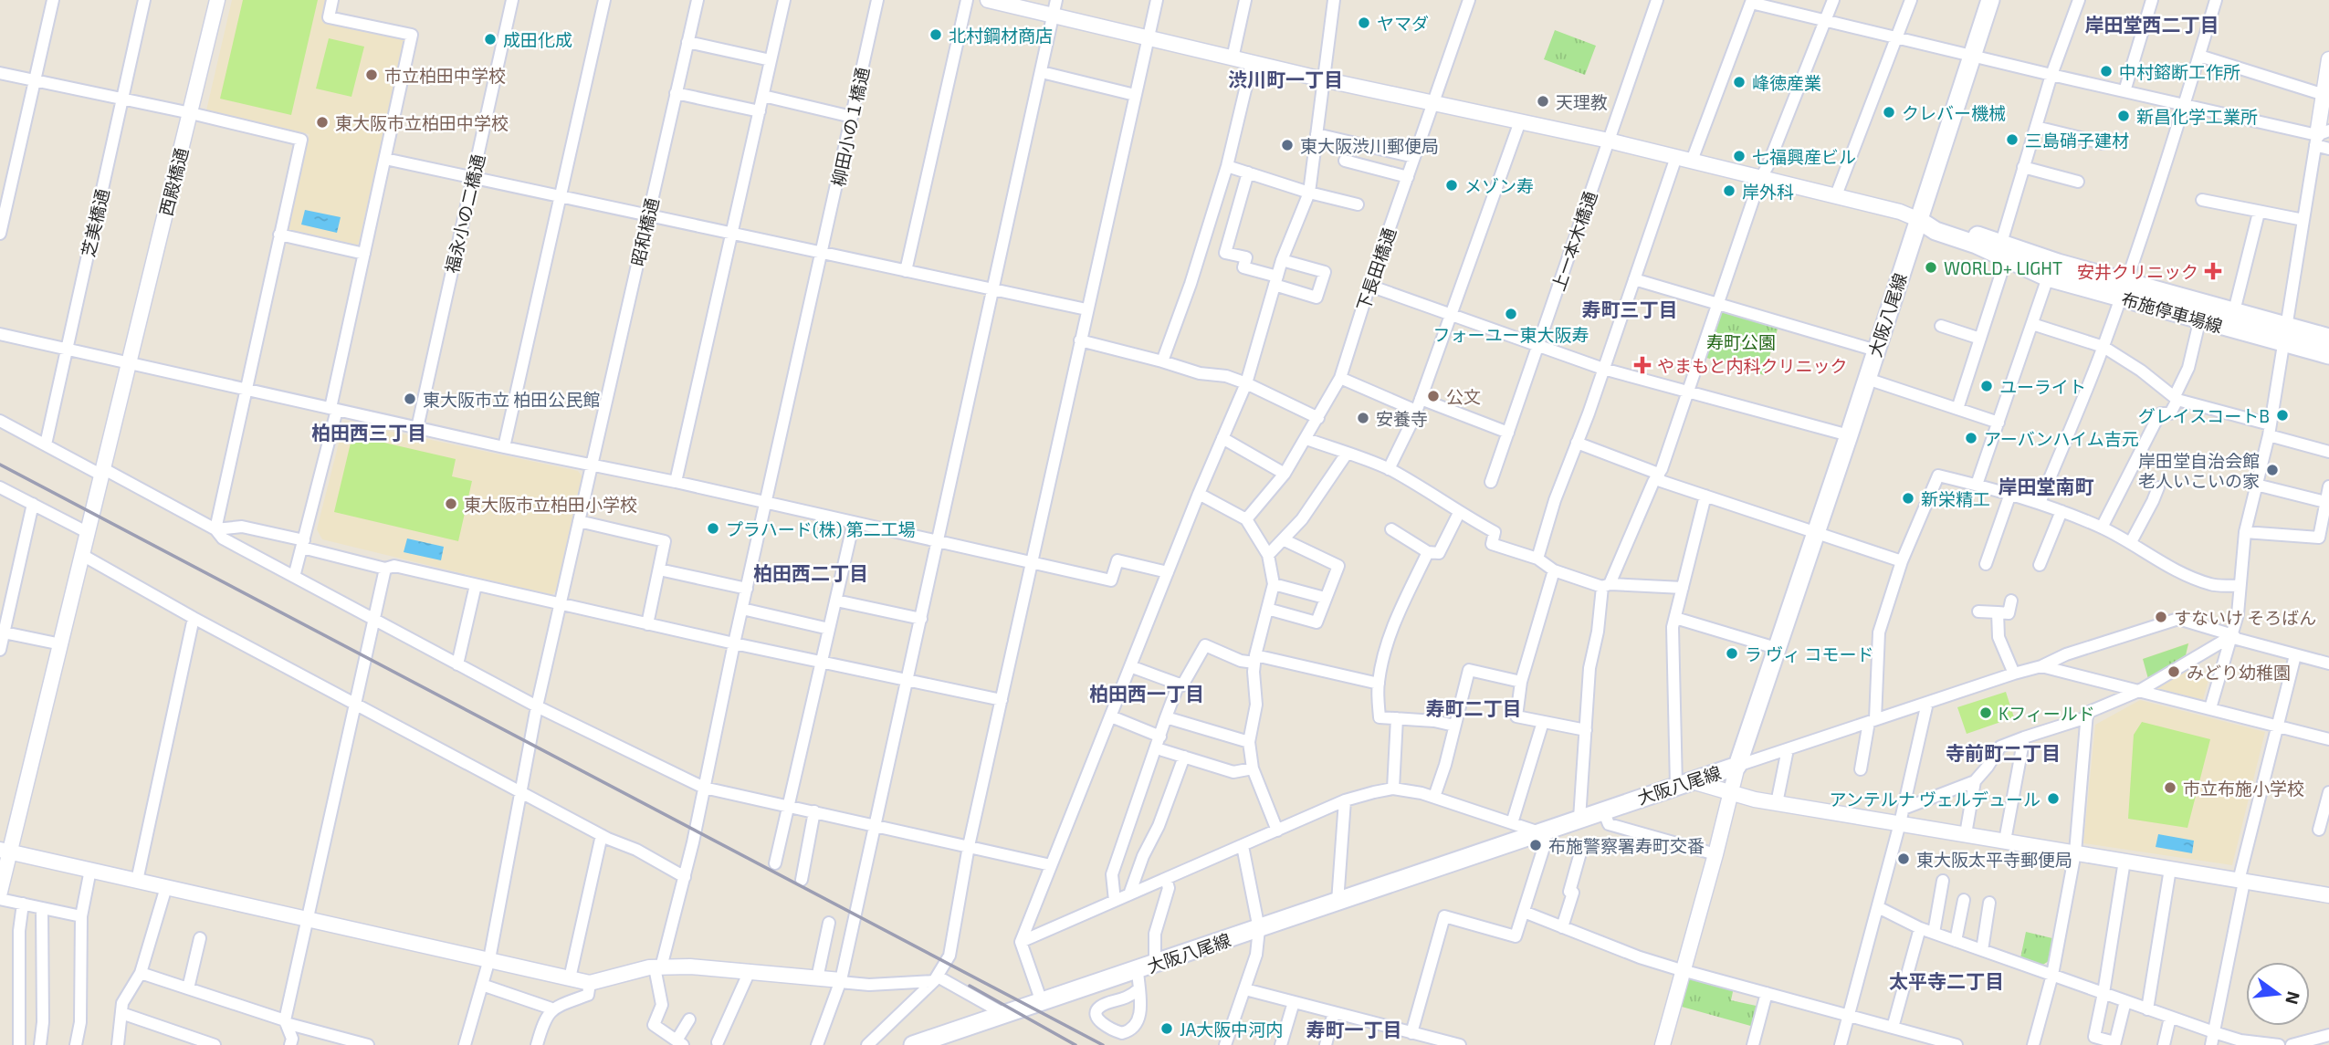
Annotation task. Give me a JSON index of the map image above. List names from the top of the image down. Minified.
{"streets":{"main road":["布施停車場線","大阪八尾線"],"street":["柳田小の１橋通","西殿橋通","福永小の二橋通","芝美橋通","昭和橋通","上一本木橋通","下長田橋通"]},"crossings":[["布施停車場線","大阪八尾線"]],"districts":["岸田堂西二丁目","渋川町一丁目","寿町三丁目","柏田西三丁目","岸田堂南町","柏田西二丁目","柏田西一丁目","寿町二丁目","寺前町二丁目","太平寺二丁目","寿町一丁目"],"parks":["寿町公園"],"places":{"other":["ヤマダ","北村鋼材商店","成田化成","中村鎔断工作所","市立柏田中学校","峰徳産業","天理教","クレバー機械","新昌化学工業所","東大阪市立柏田中学校","三島硝子建材","東大阪渋川郵便局","七福興産ビル","メゾン寿","岸外科","WORLD+ LIGHT","フォーユー東大阪寿","ユーライト","公文","東大阪市立 柏田公民館","グレイスコートB","安養寺","アーバンハイム吉元","岸田堂自治会館 老人いこいの家","新栄精工","東大阪市立柏田小学校","プラハード(株) 第二工場","すないけ そろばん","ラ ヴィ コモード","みどり幼稚園","Kフィールド","市立布施小学校","アンテルナ ヴェルデュール","布施警察署寿町交番","東大阪太平寺郵便局","JA大阪中河内"],"health":["安井クリニック","やまもと内科クリニック"]},"north":"right"}
